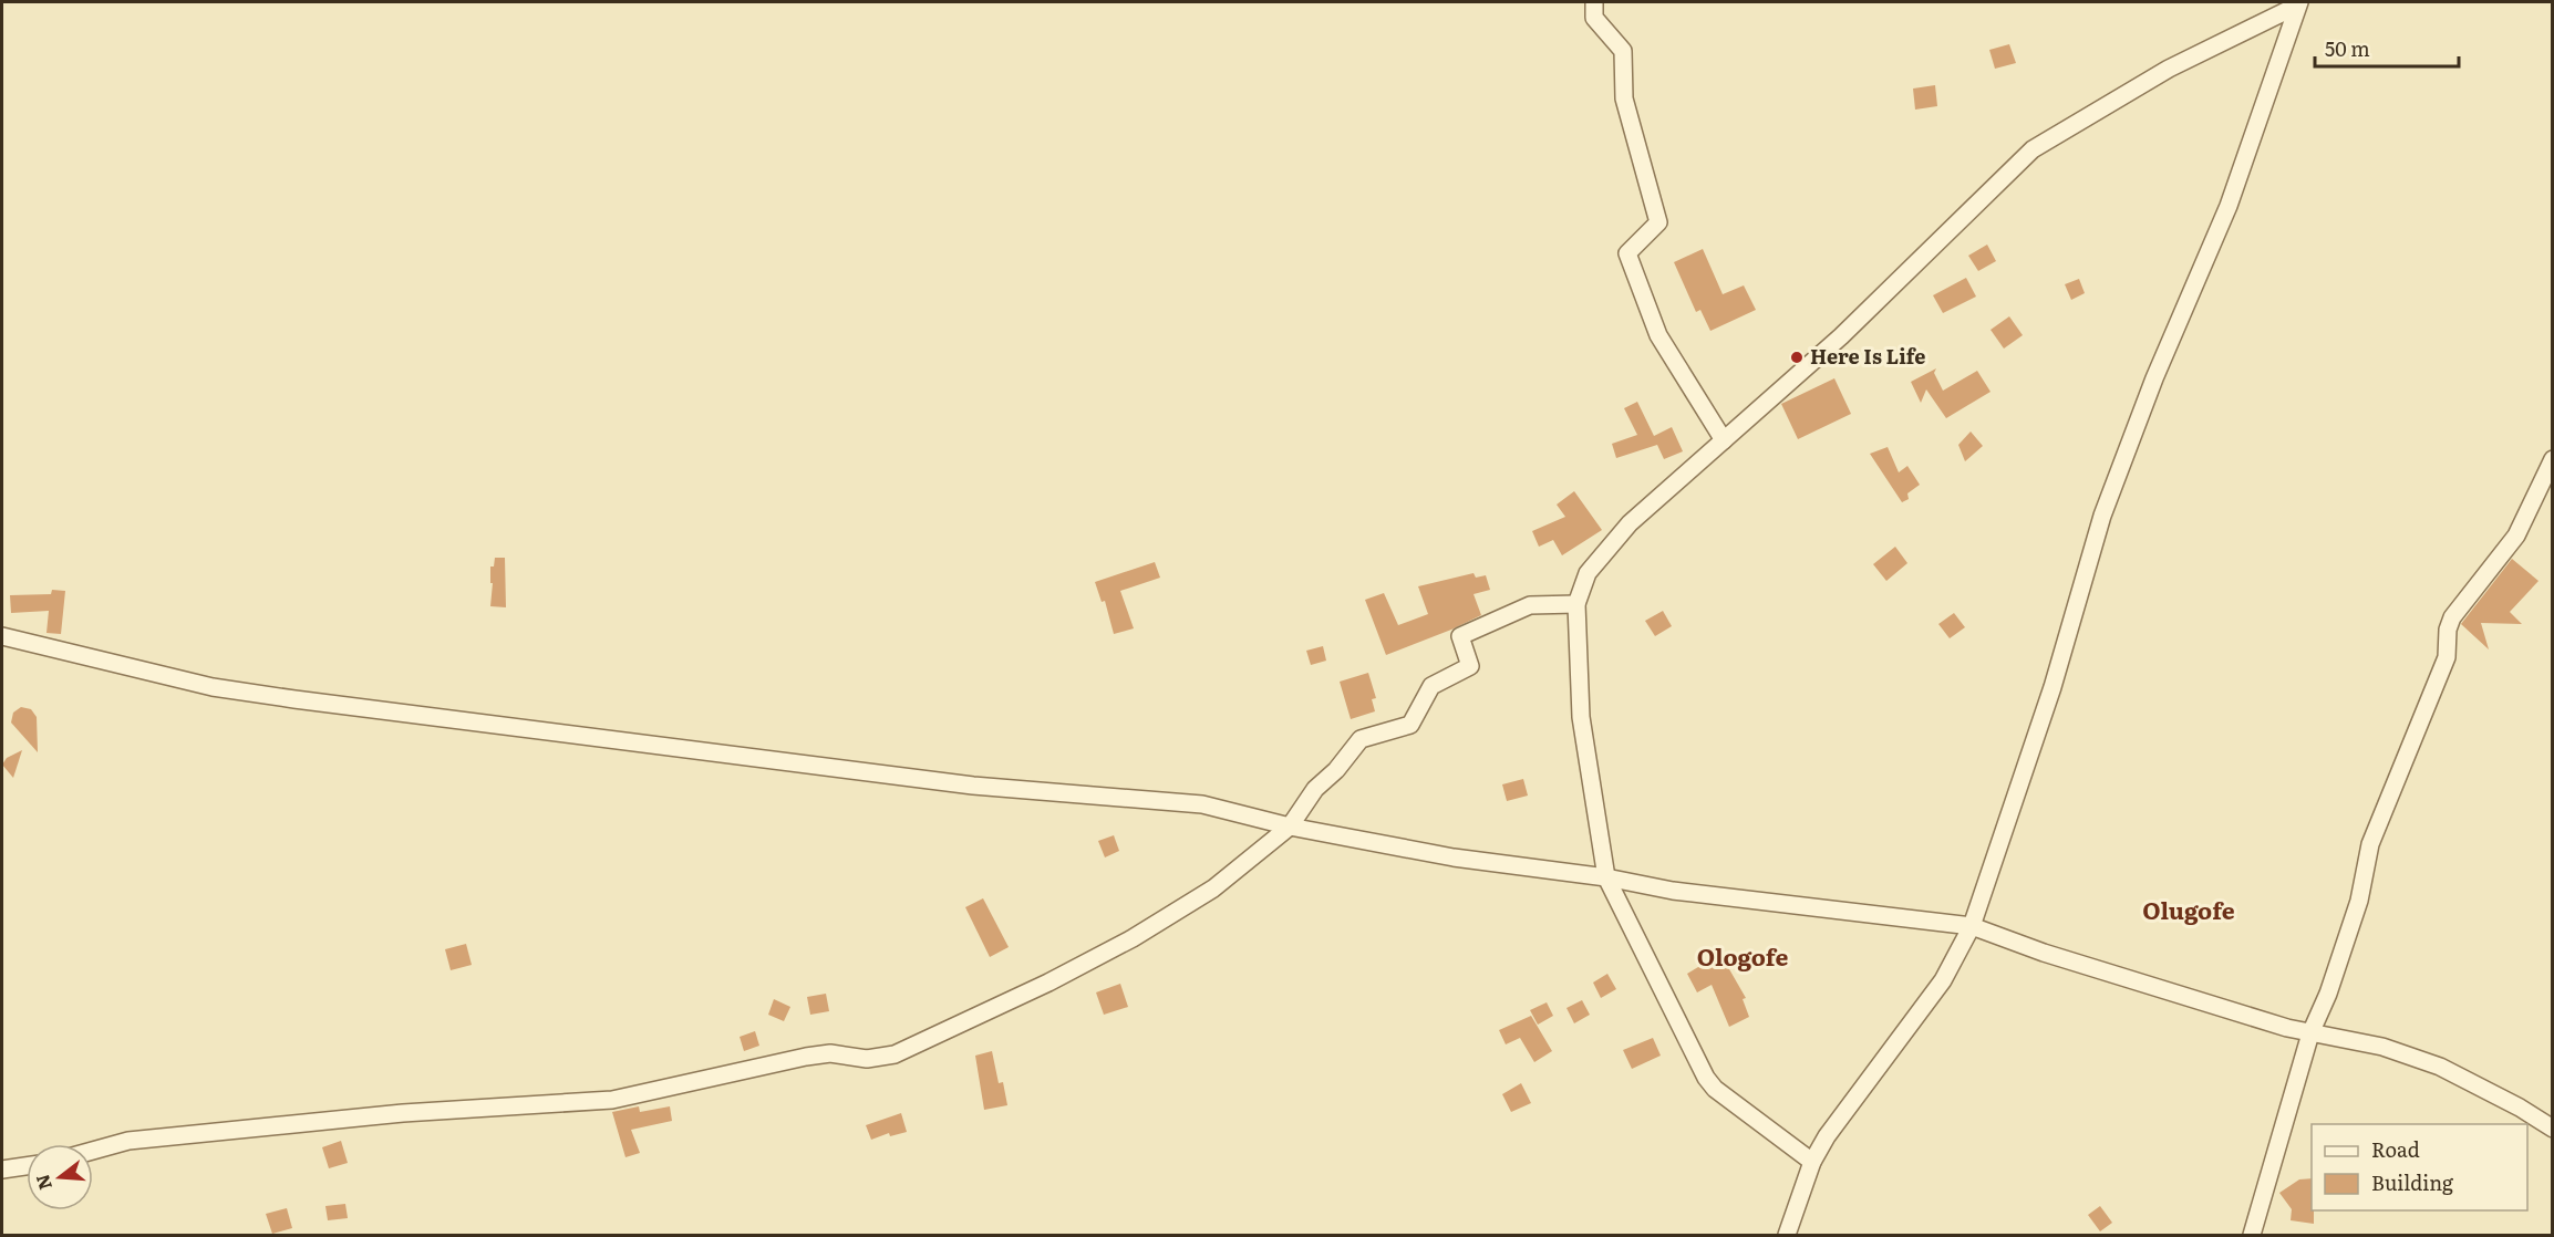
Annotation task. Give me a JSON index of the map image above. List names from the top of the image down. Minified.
{"districts":["Olugofe","Ologofe"],"places":["Here Is Life"],"legend":["Road","Building"],"scale_bar":"50 m","north":"left"}
